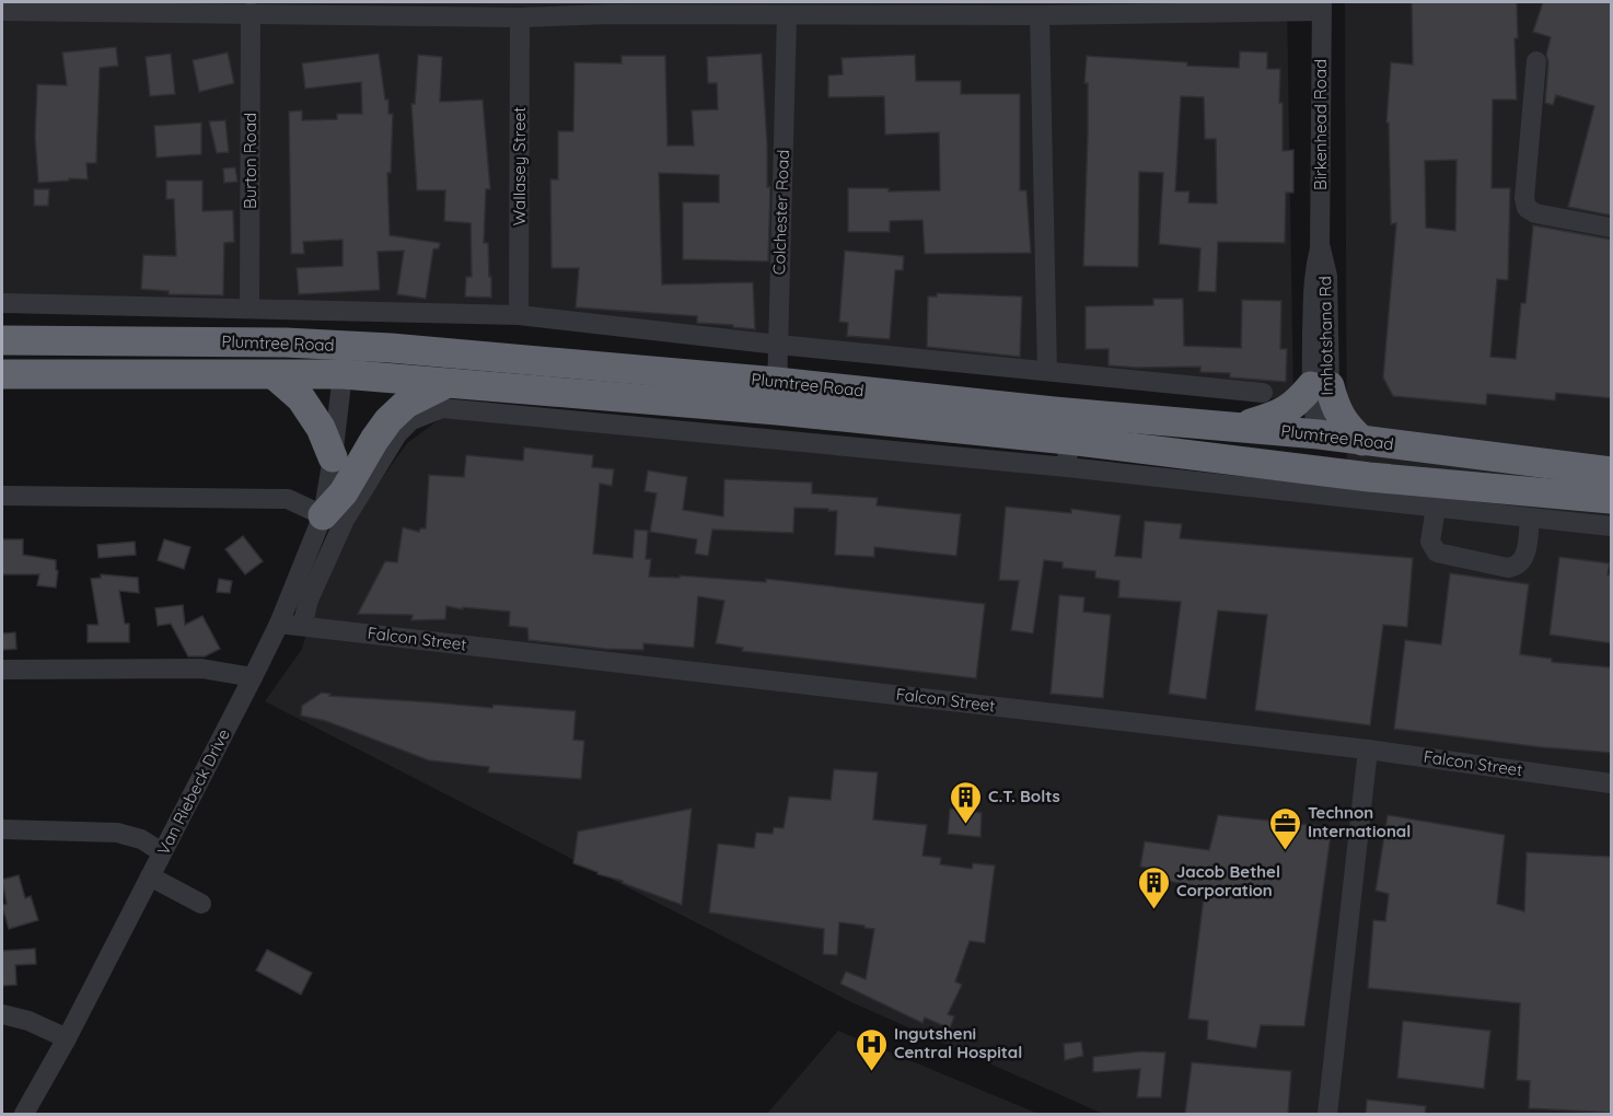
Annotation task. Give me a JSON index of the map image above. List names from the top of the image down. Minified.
{"streets":{"highway":["Plumtree Road"],"street":["Birkenhead Road","Burton Road","Wallasey Street","Colchester Road","Imhlotshana Rd","Falcon Street","Van Riebeck Drive"]},"crossings":[["Birkenhead Road","Imhlotshana Rd"],["Colchester Road","Plumtree Road"],["Imhlotshana Rd","Plumtree Road"],["Plumtree Road","Van Riebeck Drive"],["Falcon Street","Van Riebeck Drive"]],"places":{"building":["C.T. Bolts","Jacob Bethel Corporation"],"office":["Technon International"],"hospital":["Ingutsheni Central Hospital"]}}
